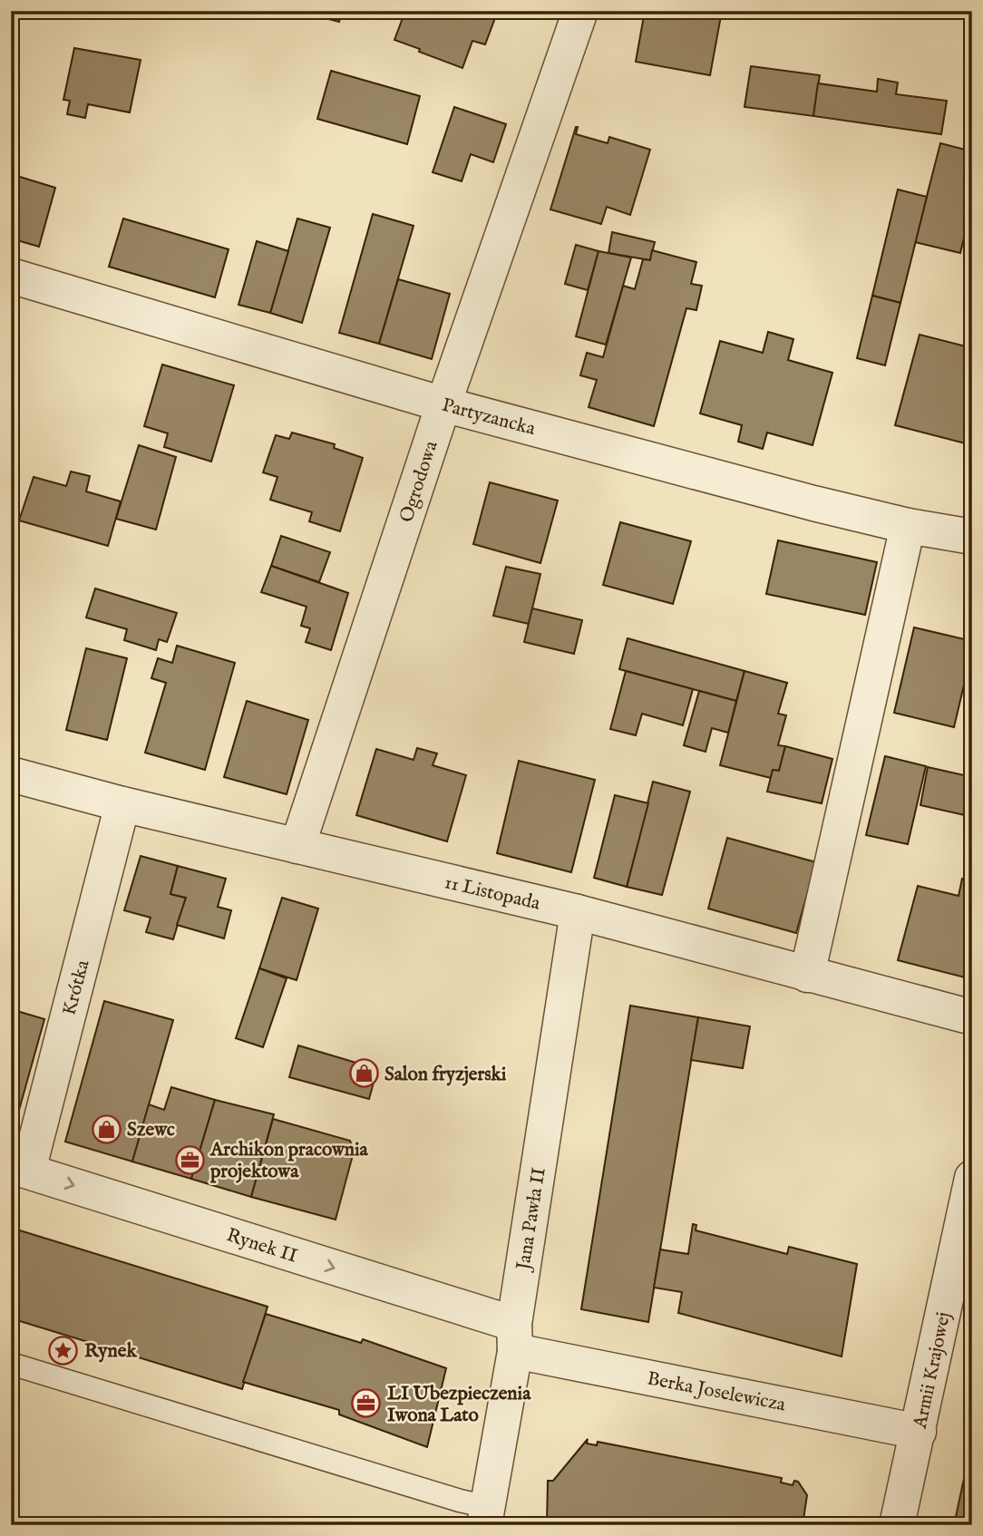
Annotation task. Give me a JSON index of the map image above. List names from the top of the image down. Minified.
{"streets":{"street":["Partyzancka","Ogrodowa","11 Listopada","Krótka","Jana Pawła II","Rynek II","Armii Krajowej","Berka Joselewicza"]},"crossings":[["Partyzancka","Ogrodowa"],["Ogrodowa","11 Listopada"],["11 Listopada","Krótka"],["11 Listopada","Jana Pawła II"],["Krótka","Rynek II"],["Jana Pawła II","Rynek II"],["Jana Pawła II","Berka Joselewicza"],["Rynek II","Berka Joselewicza"],["Armii Krajowej","Berka Joselewicza"]],"one_way":["Rynek II"],"places":{"shop":["Salon fryzjerski","Szewc"],"office":["Archikon pracownia projektowa","LI Ubezpieczenia Iwona Lato"],"place":["Rynek"]}}
